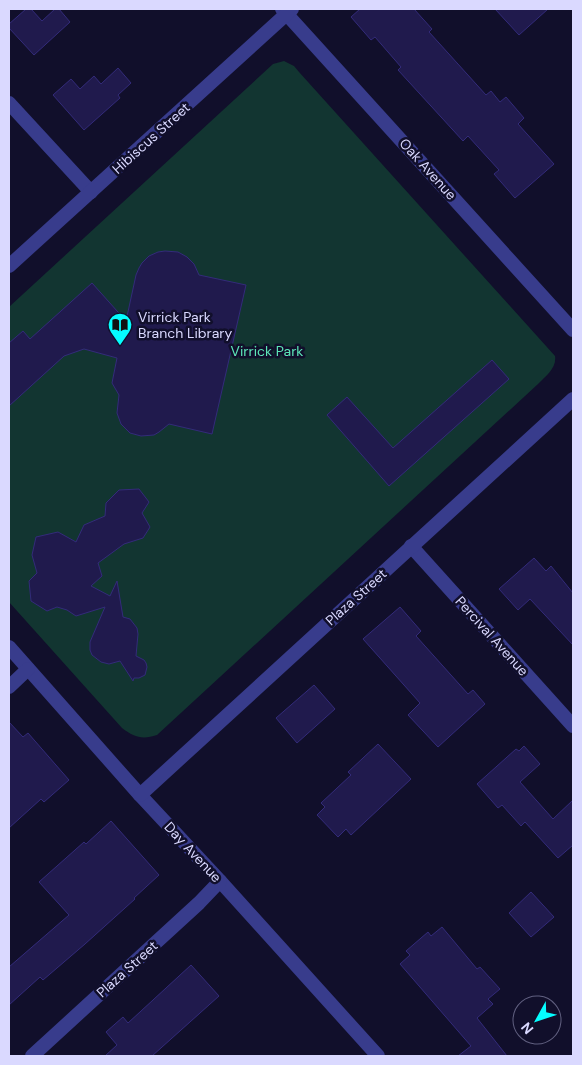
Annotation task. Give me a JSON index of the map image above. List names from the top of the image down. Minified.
{"streets":{"street":["Hibiscus Street","Oak Avenue","Plaza Street","Percival Avenue","Day Avenue"]},"crossings":[["Hibiscus Street","Oak Avenue"],["Plaza Street","Percival Avenue"],["Plaza Street","Day Avenue"]],"parks":["Virrick Park"],"places":{"library":["Virrick Park Branch Library"]},"north":"bottom left"}
